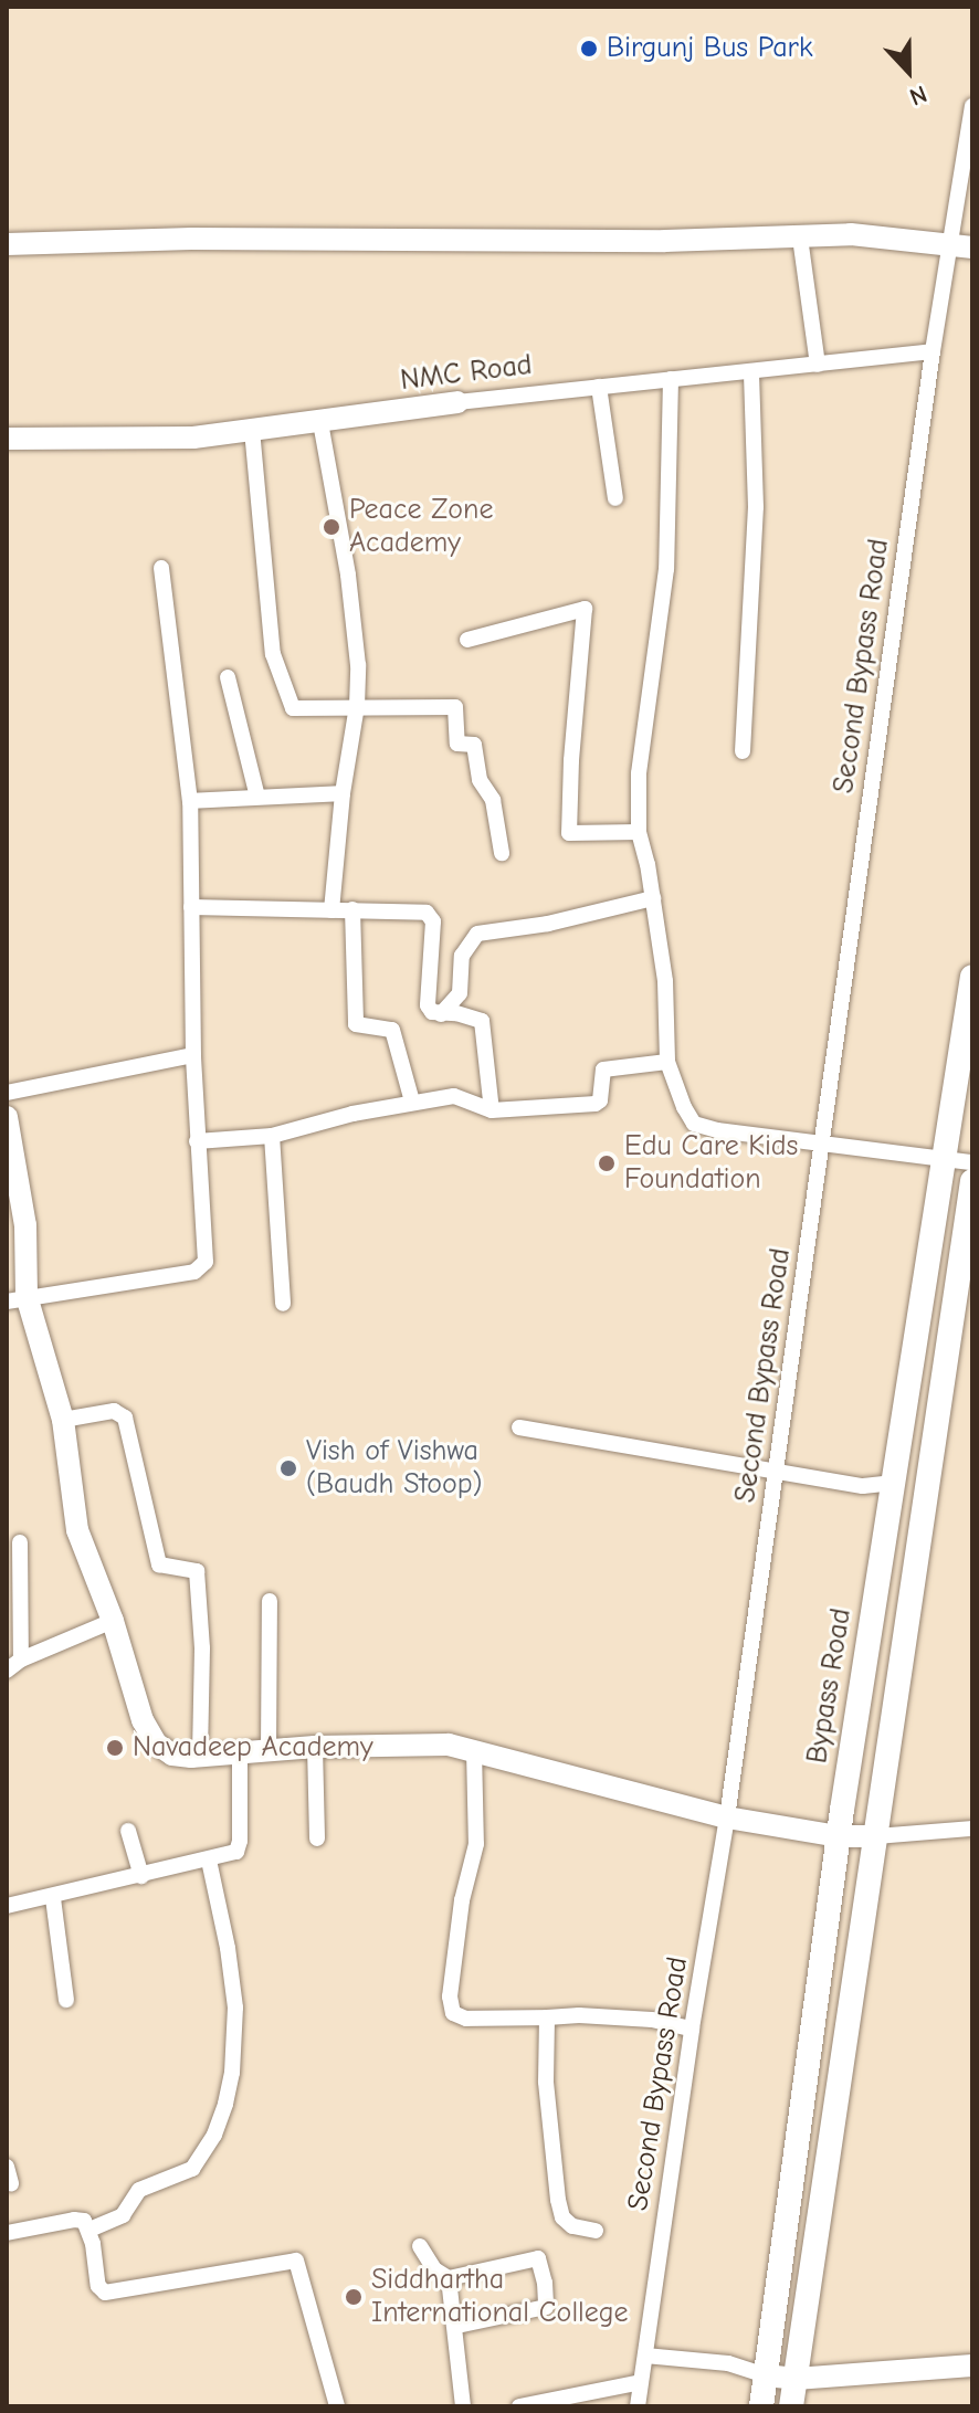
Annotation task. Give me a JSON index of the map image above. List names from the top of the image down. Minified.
{"streets":{"main road":["Bypass Road"],"street":["NMC Road","Second Bypass Road"]},"crossings":[["NMC Road","Second Bypass Road"]],"places":["Birgunj Bus Park","Peace Zone Academy","Edu Care Kids Foundation","Vish of Vishwa (Baudh Stoop)","Navadeep Academy","Siddhartha International College"],"north":"bottom"}
